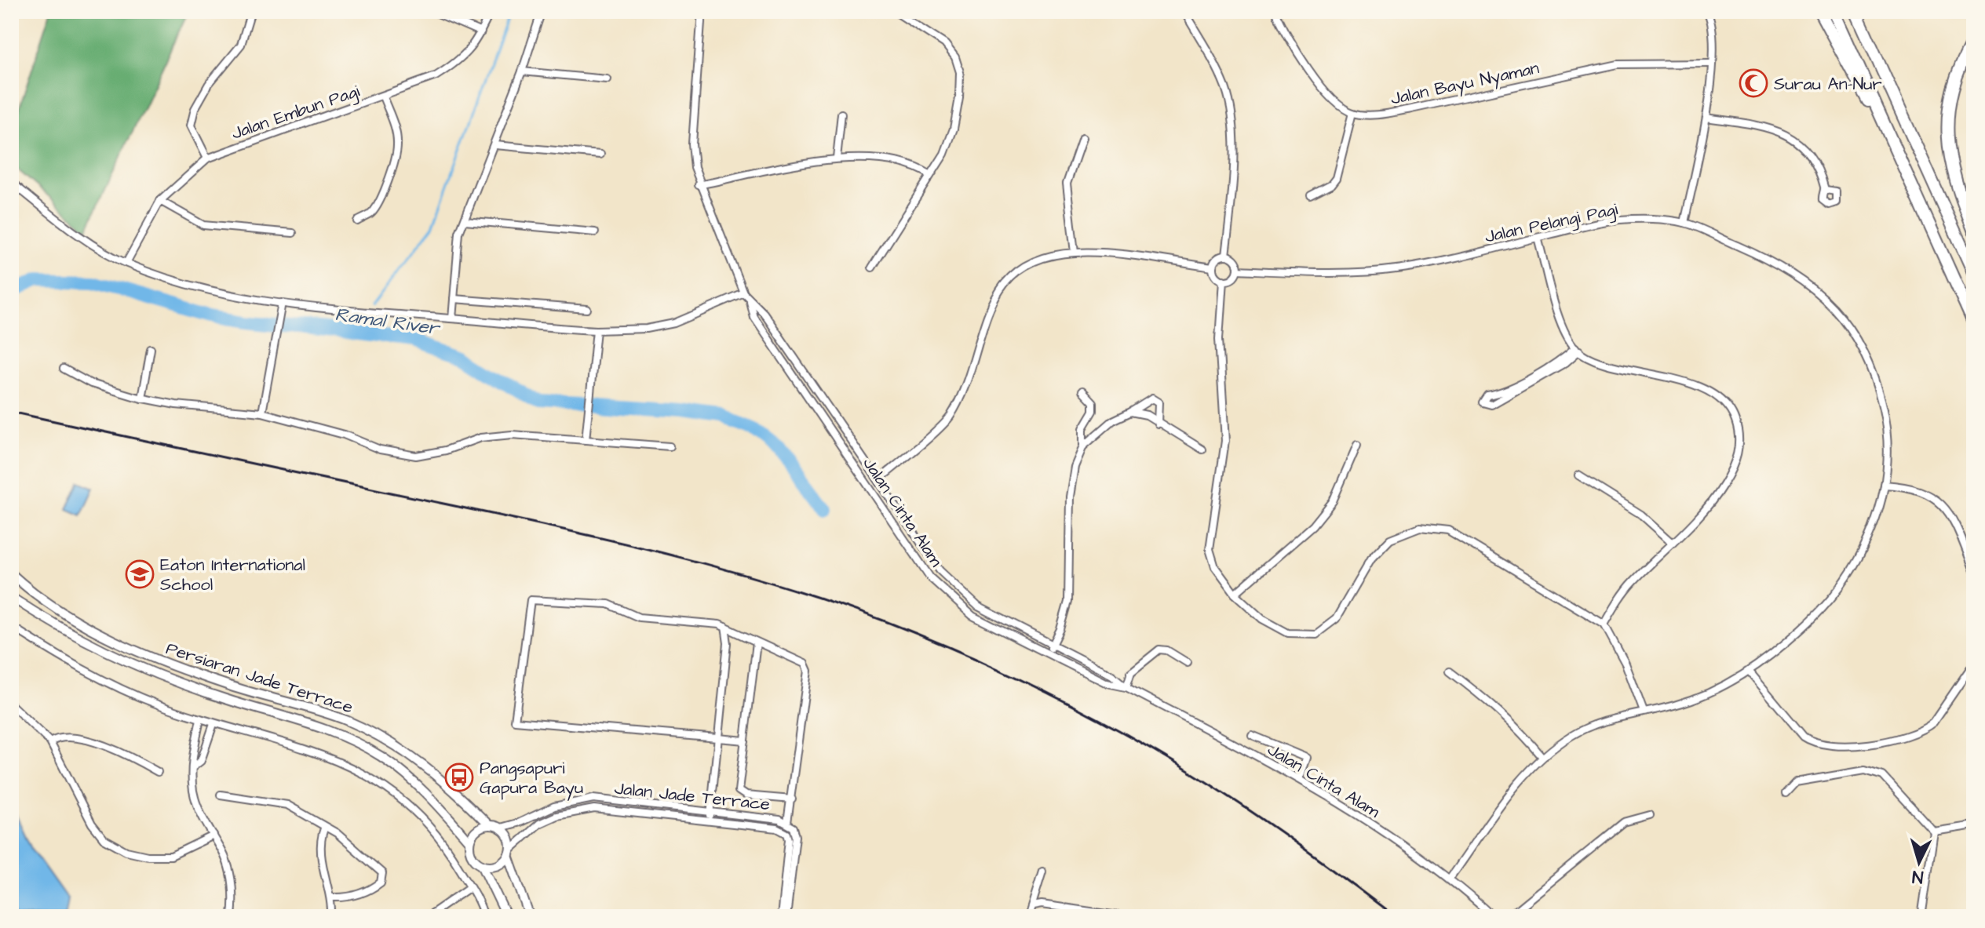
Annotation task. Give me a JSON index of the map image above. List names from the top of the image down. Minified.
{"streets":{"street":["Jalan Bayu Nyaman","Jalan Embun Pagi","Jalan Pelangi Pagi","Jalan Cinta Alam","Persiaran Jade Terrace","Jalan Jade Terrace"]},"crossings":[["Jalan Pelangi Pagi","Jalan Cinta Alam"],["Persiaran Jade Terrace","Jalan Jade Terrace"]],"water":["Ramal River"],"places":{"mosque":["Surau An-Nur"],"school or university":["Eaton International School"],"bus stop":["Pangsapuri Gapura Bayu"]},"north":"bottom"}
